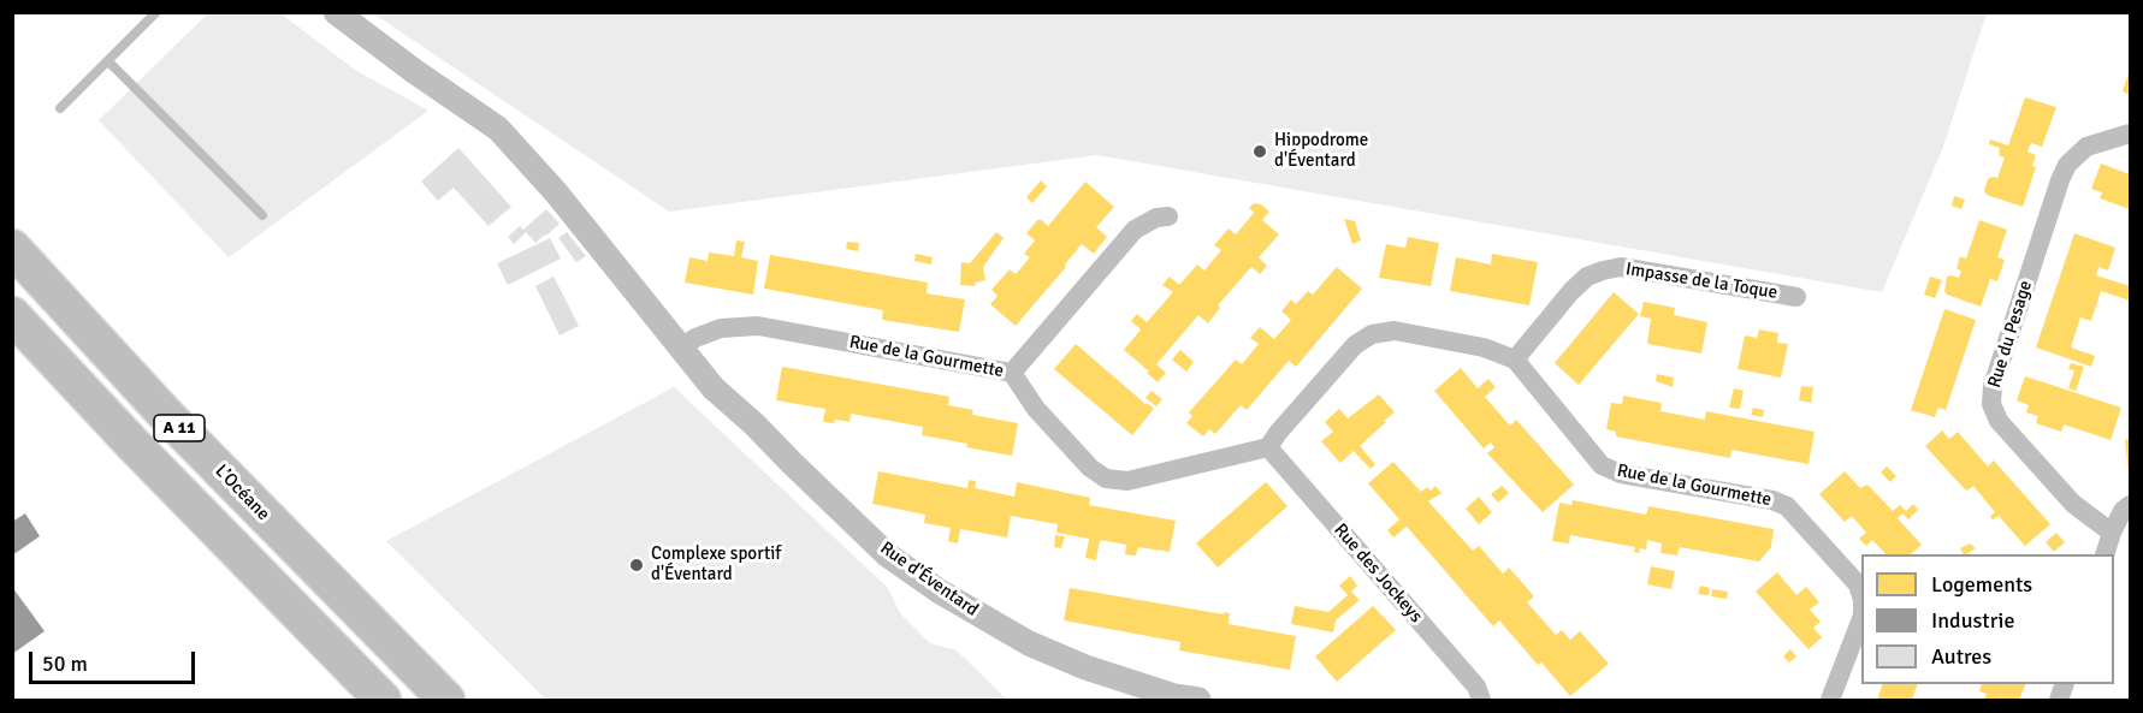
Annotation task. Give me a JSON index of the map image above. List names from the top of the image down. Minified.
{"streets":{"highway":["A 11","L’Océane"],"street":["Impasse de la Toque","Rue du Pesage","Rue de la Gourmette","Rue des Jockeys","Rue d'Éventard"]},"crossings":[["Impasse de la Toque","Rue de la Gourmette"],["Rue de la Gourmette","Rue des Jockeys"],["Rue de la Gourmette","Rue d'Éventard"]],"places":["Hippodrome d'Éventard","Complexe sportif d'Éventard"],"legend":["Logements","Industrie","Autres"],"scale_bar":"50 m"}
